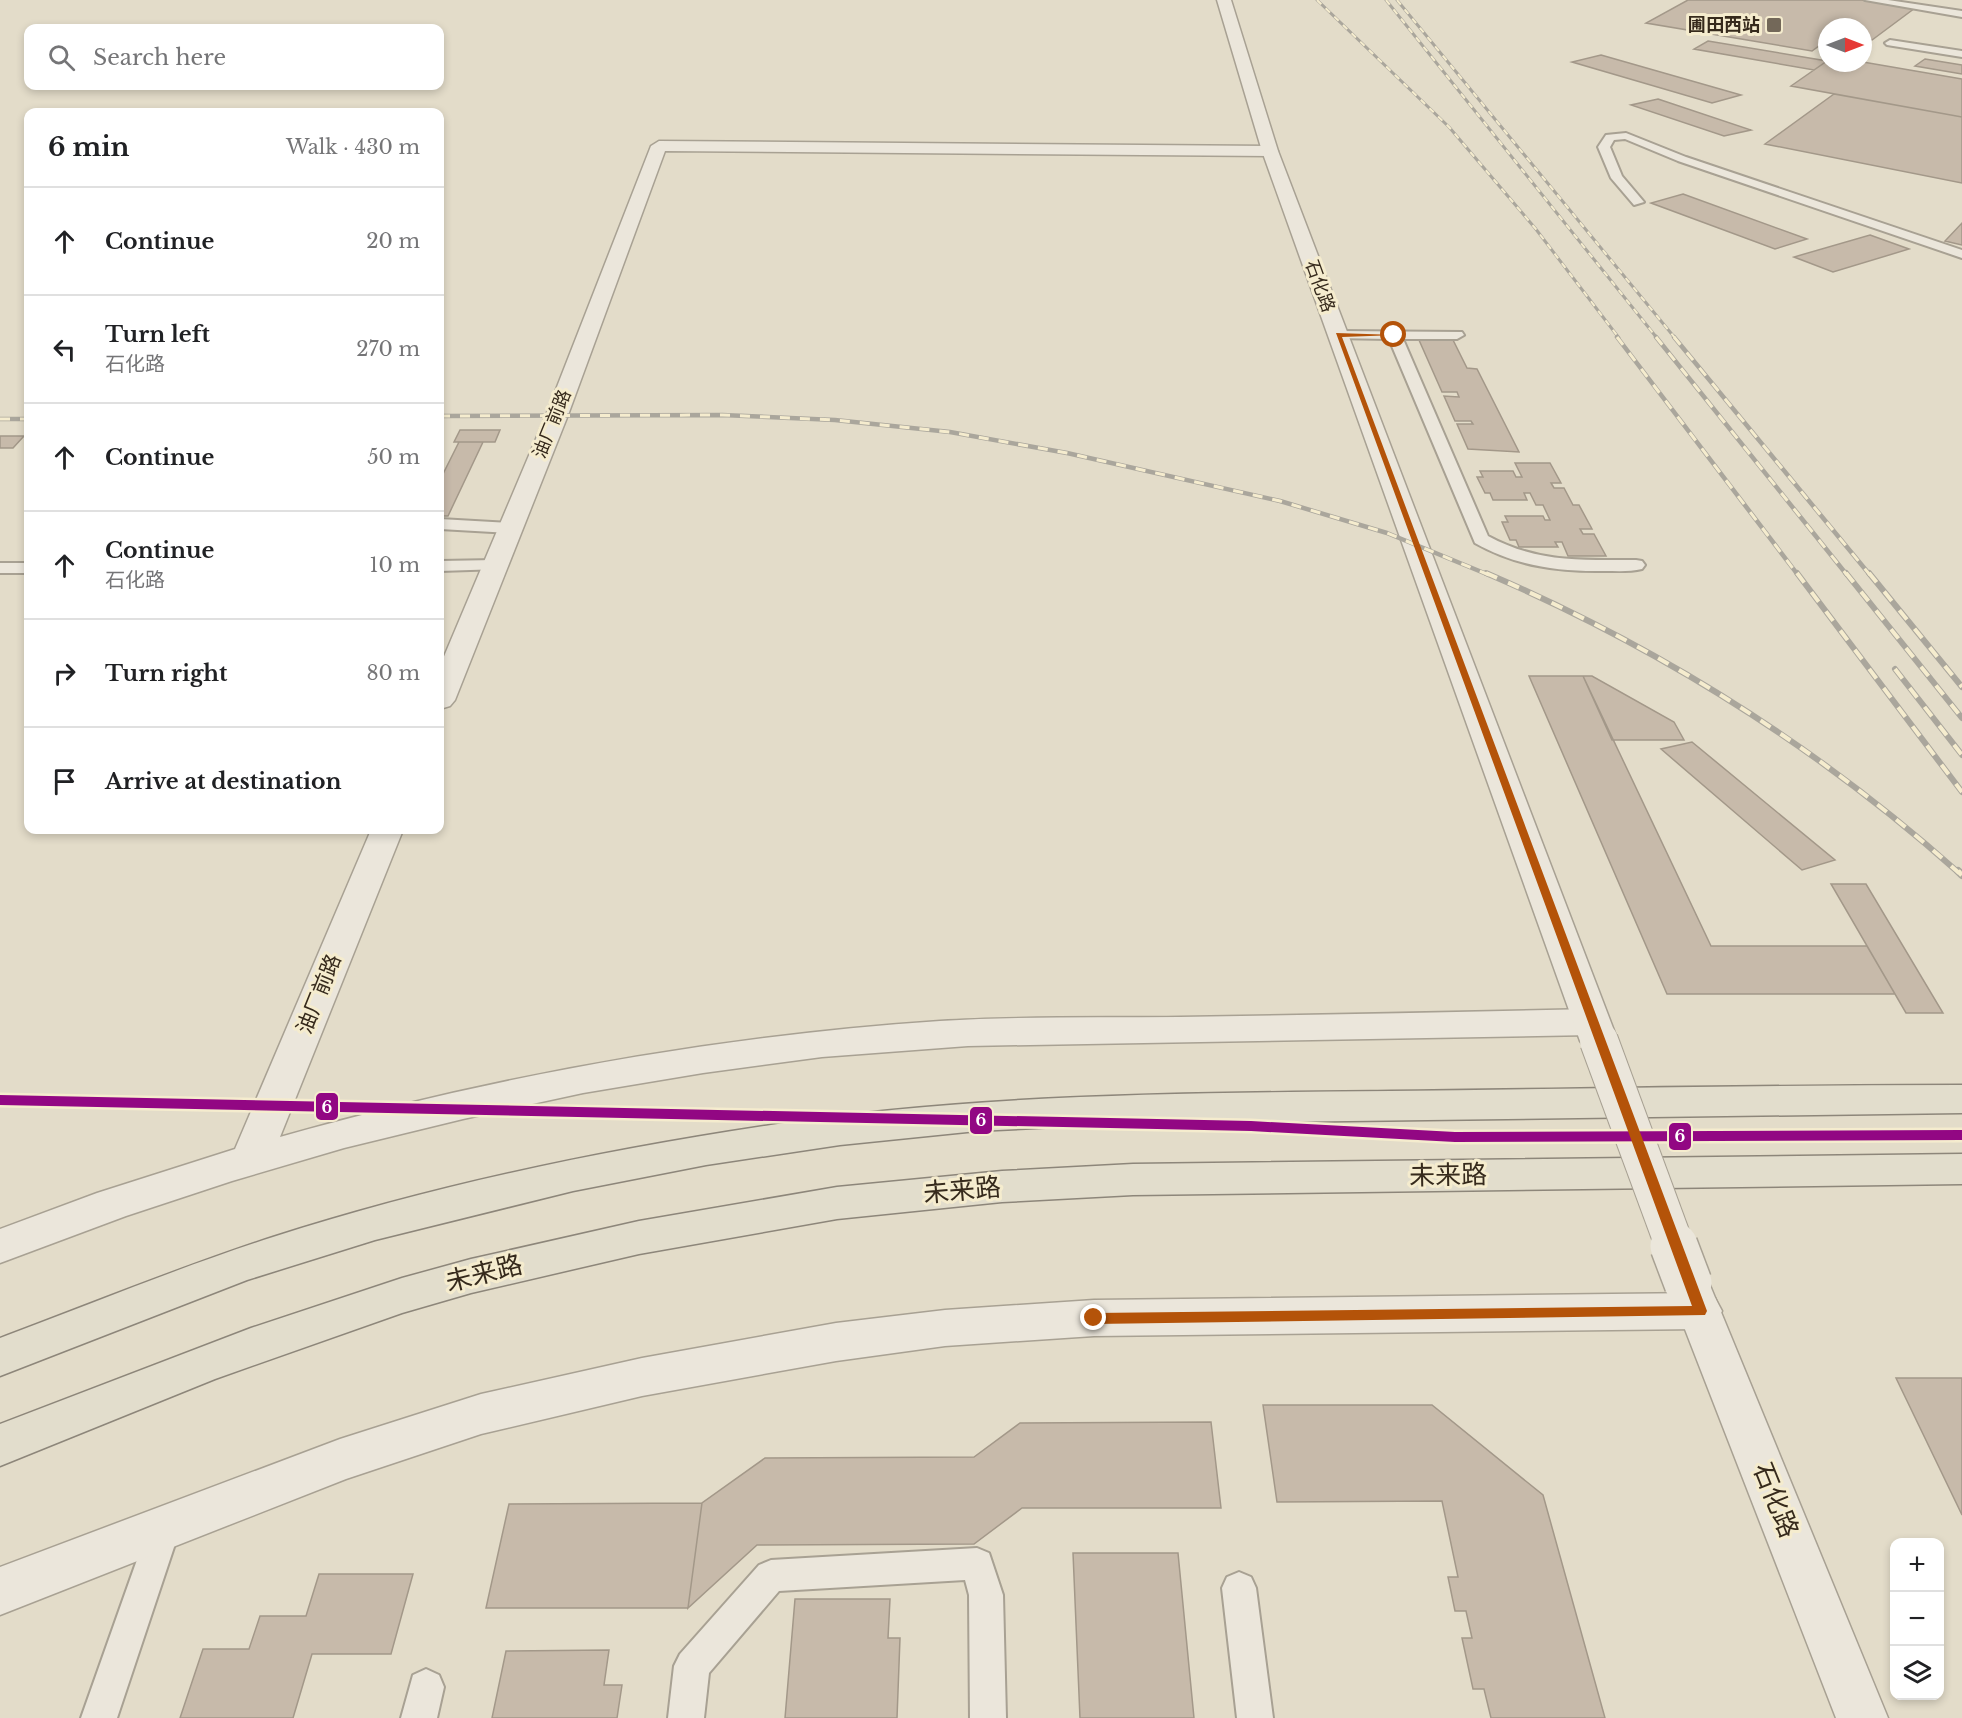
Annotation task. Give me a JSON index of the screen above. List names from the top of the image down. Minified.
{"streets":{"main road":["未来路"],"street":["石化路","油厂前路"]},"crossings":[["石化路","油厂前路"]],"places":{"transit":["圃田西站"]},"lines":["metro line 6"],"north":"right","page":{"search":"Search here","heading":["6 min","Walk · 430 m"],"list":[["Continue","20 m"],["Turn left","石化路","270 m"],["Continue","50 m"],["Continue","石化路","10 m"],["Turn right","80 m"],"Arrive at destination"],"map_buttons":["+","−"]}}
